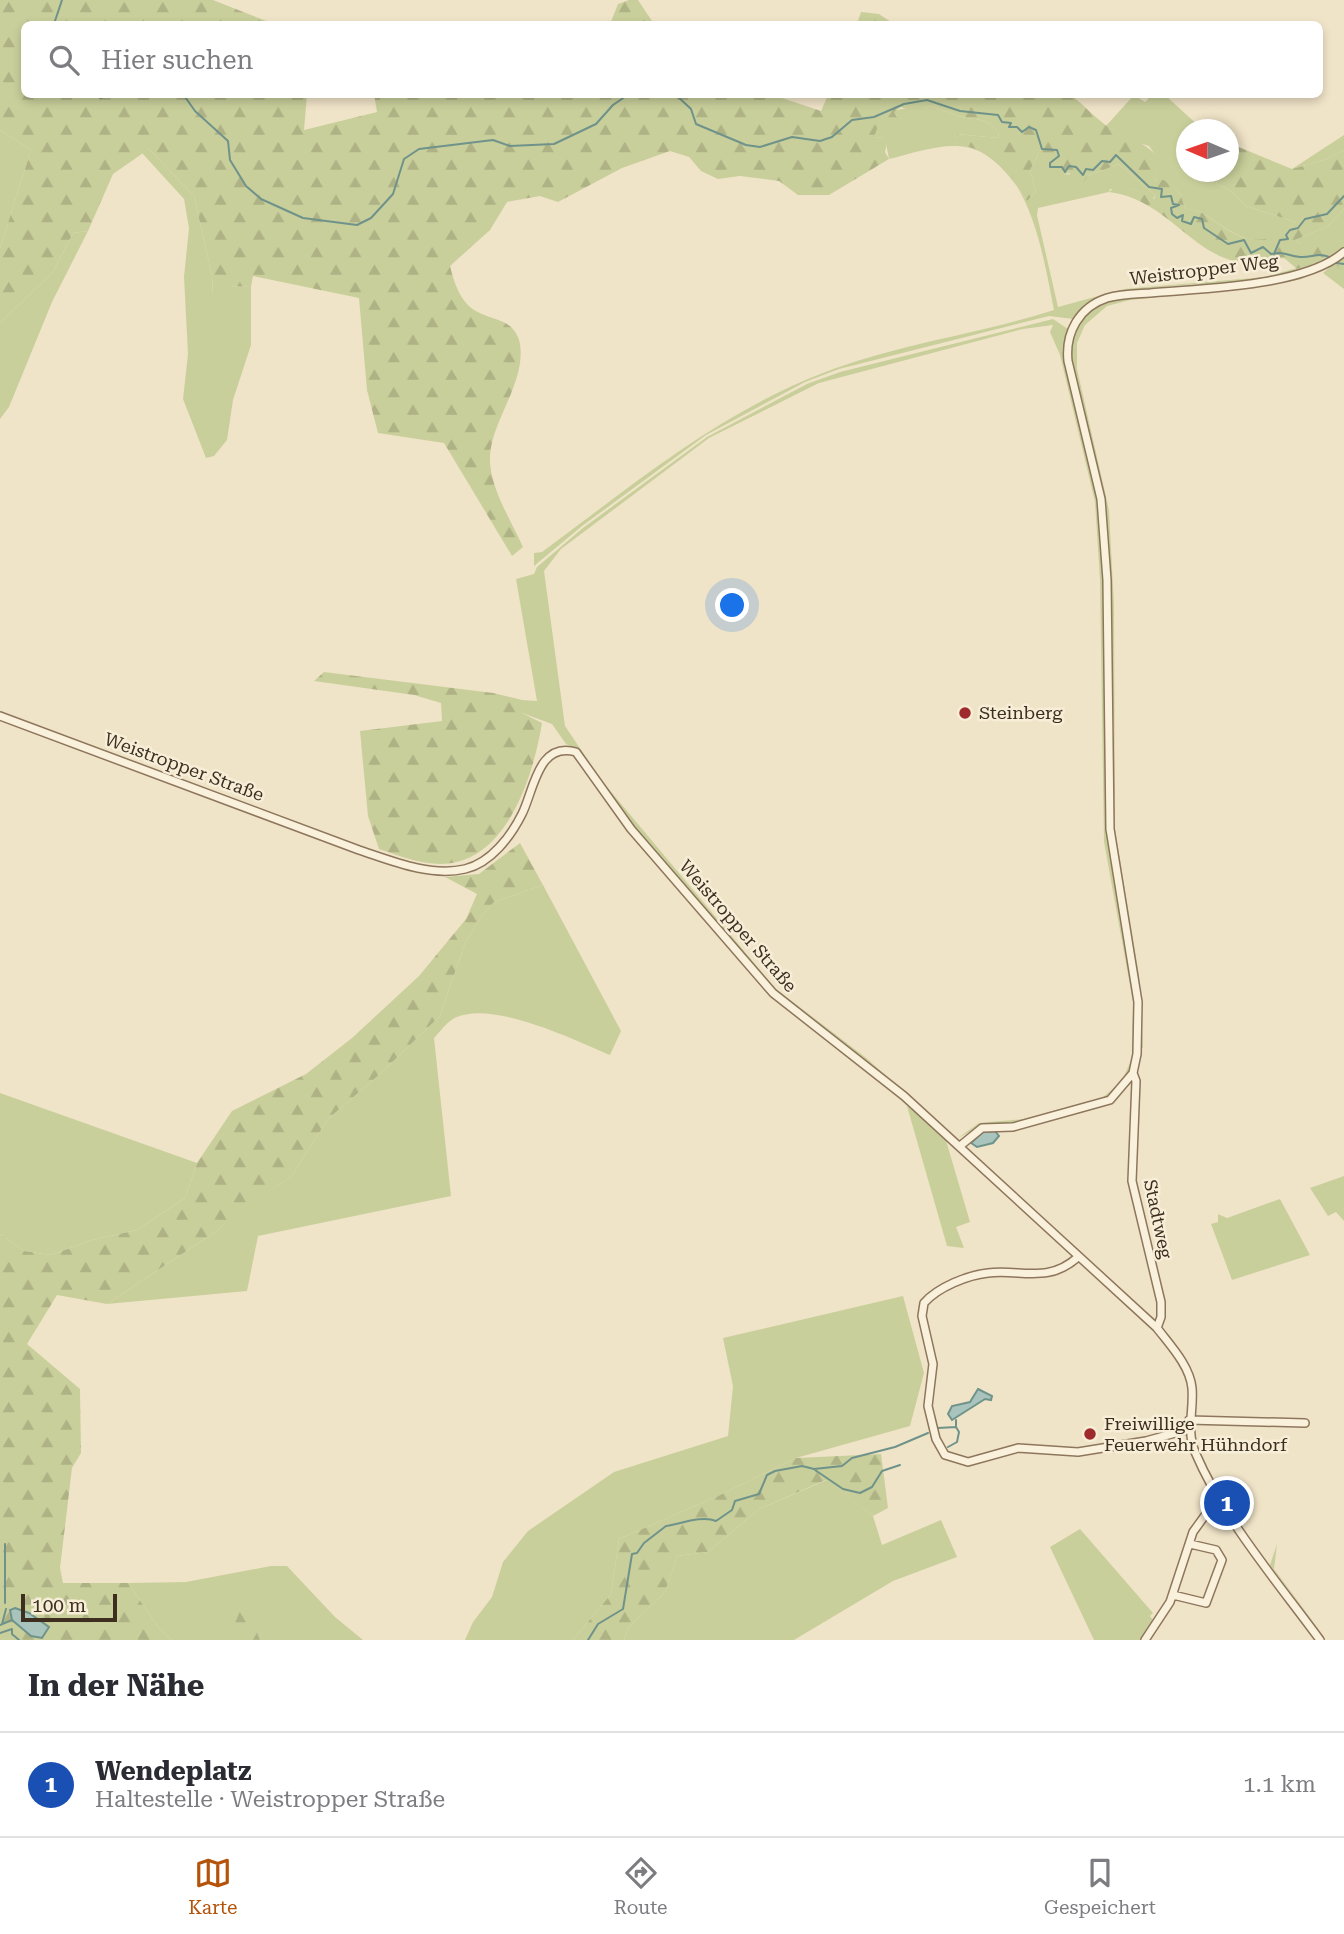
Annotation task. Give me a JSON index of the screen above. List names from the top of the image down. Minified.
{"streets":{"street":["Weistropper Weg","Weistropper Straße","Stadtweg"]},"crossings":[["Weistropper Weg","Stadtweg"],["Weistropper Straße","Stadtweg"]],"places":["Steinberg","Freiwillige Feuerwehr Hühndorf"],"scale_bar":"100 m","north":"left","page":{"search":"Hier suchen","pins":"1","scale":"100 m","heading":"In der Nähe","list":[{"mark":"1","name":"Wendeplatz","note":"Haltestelle · Weistropper Straße","value":"1.1 km"}],"nav":["Karte","Route","Gespeichert"]}}
